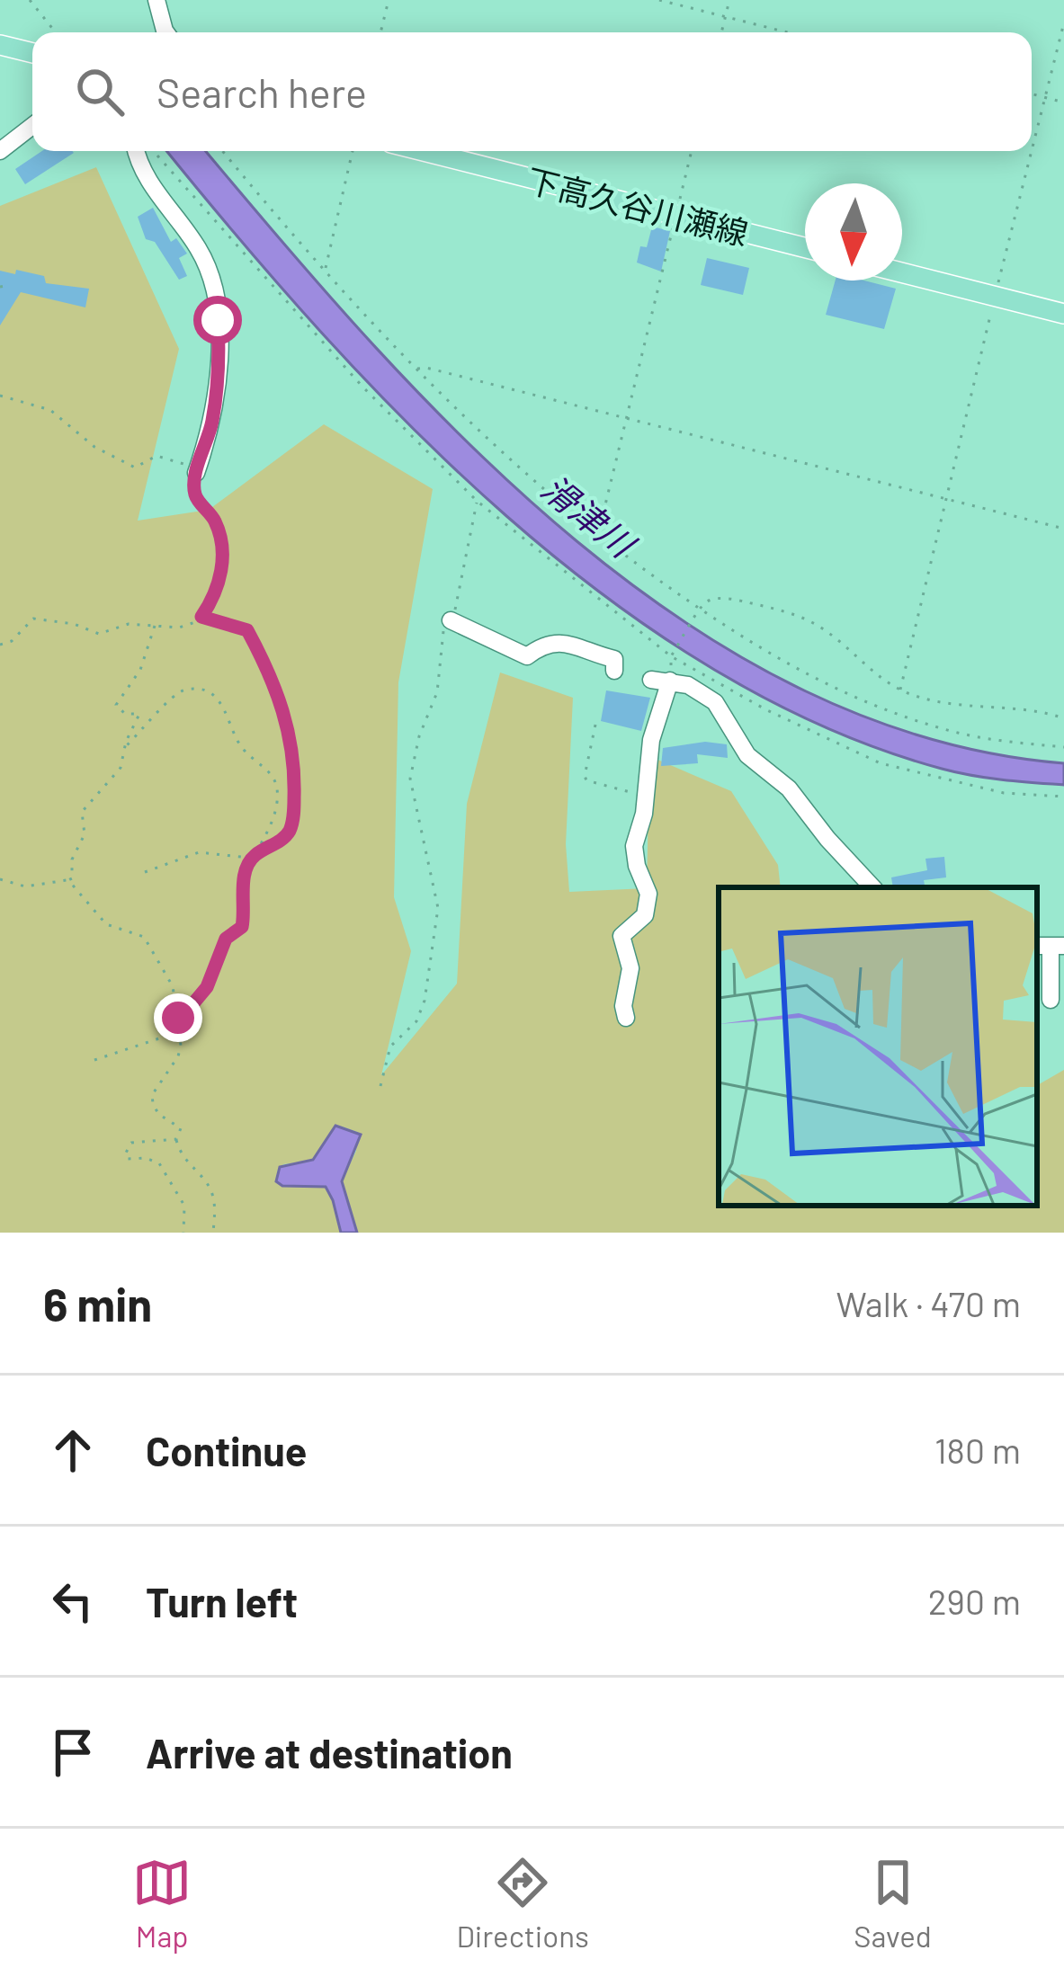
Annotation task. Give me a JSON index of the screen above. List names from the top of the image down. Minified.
{"streets":{"main road":["下高久谷川瀬線"]},"water":["滑津川"],"north":"bottom","page":{"search":"Search here","heading":["6 min","Walk · 470 m"],"list":[["Continue","180 m"],["Turn left","290 m"],"Arrive at destination"],"nav":["Map","Directions","Saved"]}}
